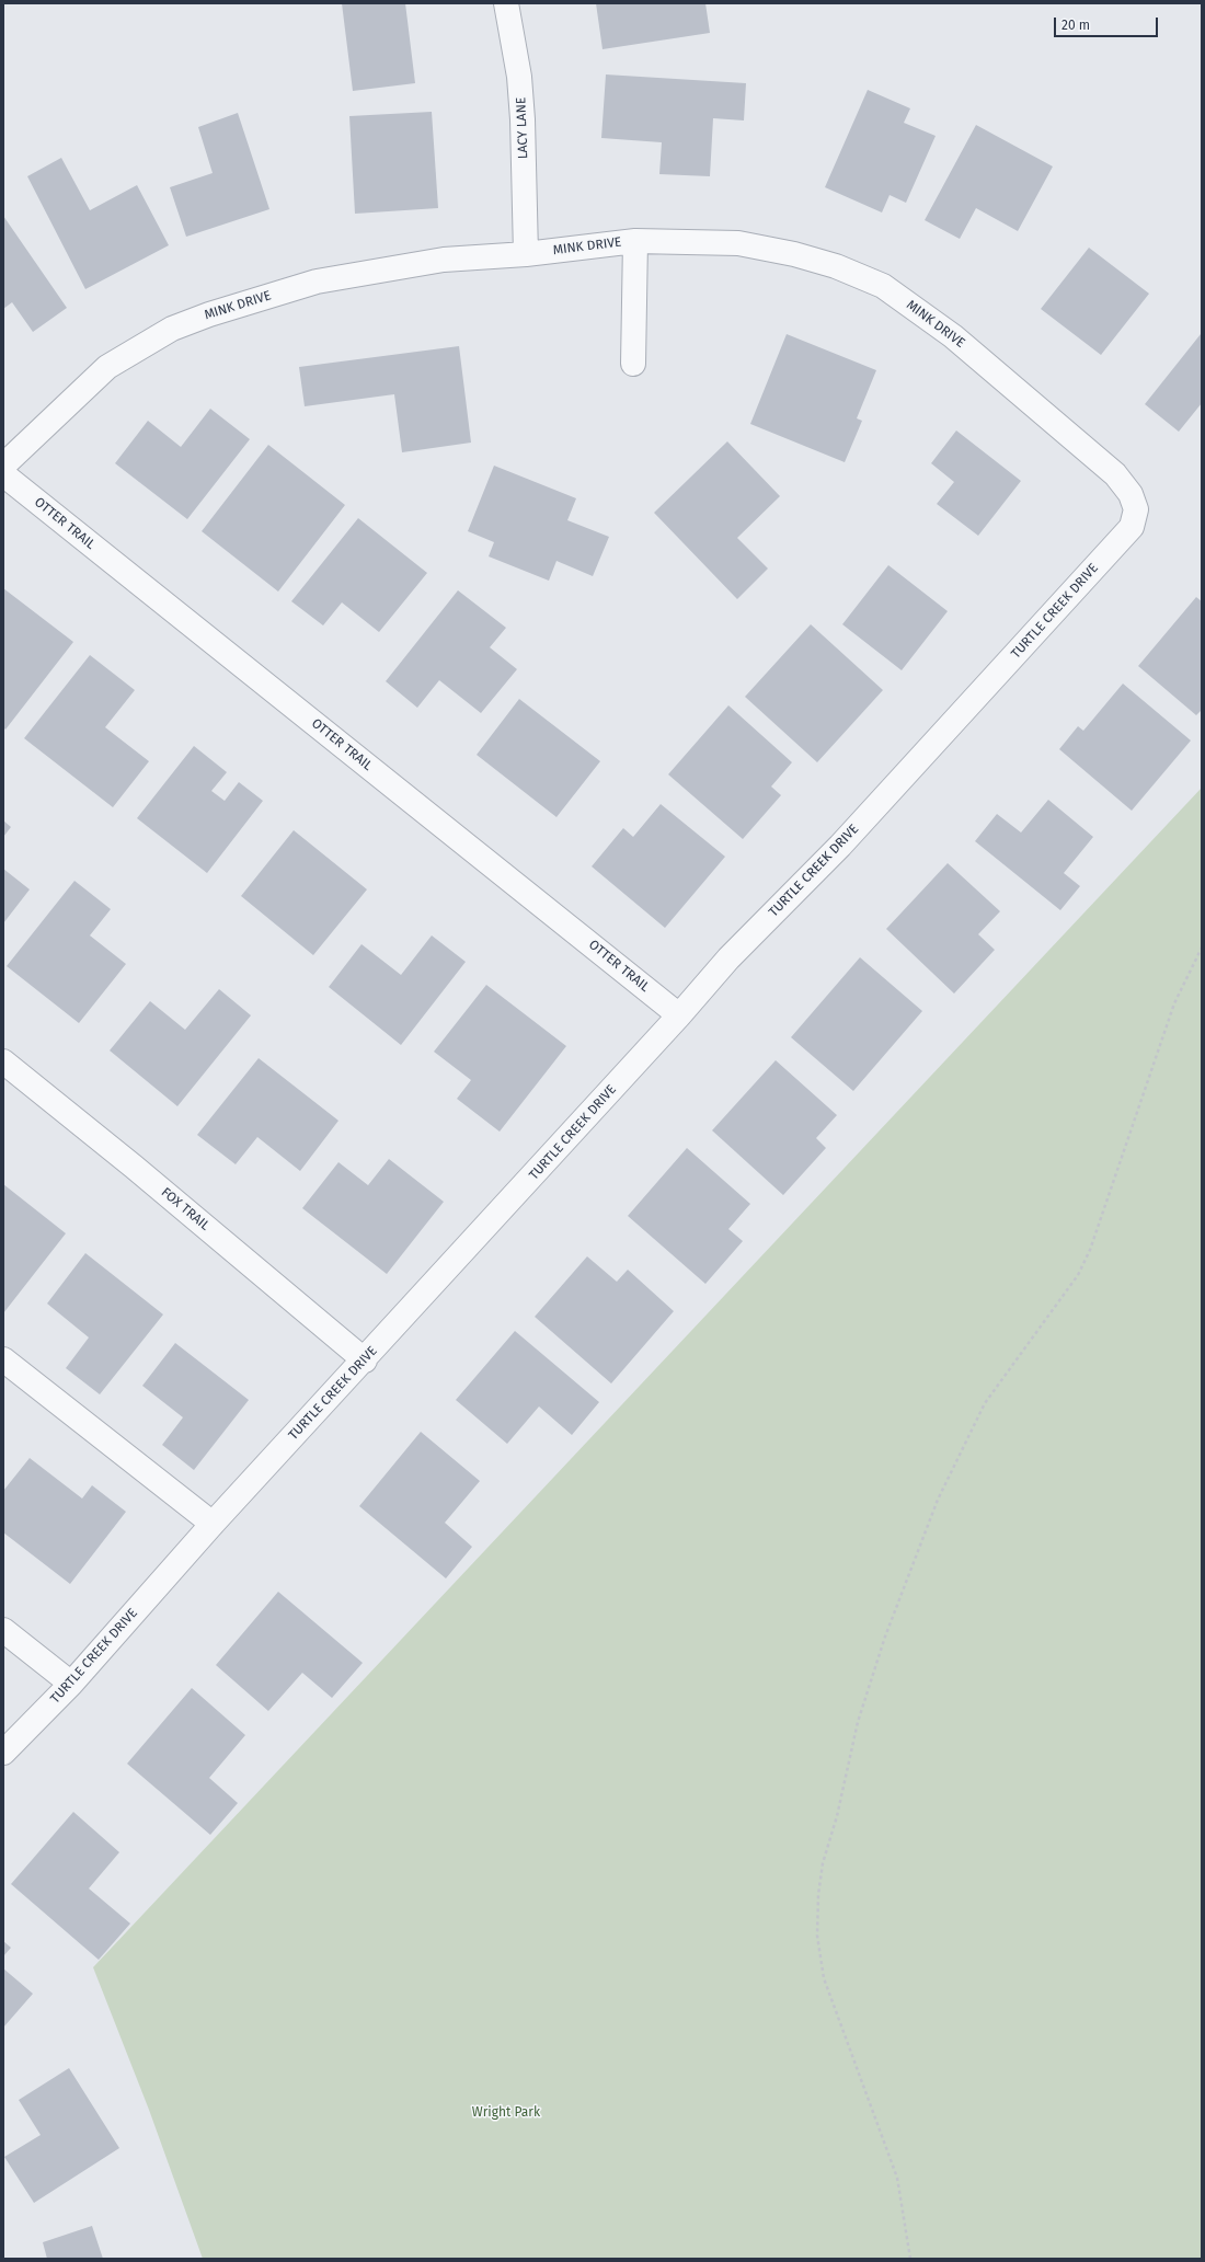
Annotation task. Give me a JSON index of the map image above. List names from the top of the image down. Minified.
{"streets":{"street":["LACY LANE","MINK DRIVE","OTTER TRAIL","TURTLE CREEK DRIVE","FOX TRAIL"]},"crossings":[["LACY LANE","MINK DRIVE"],["MINK DRIVE","TURTLE CREEK DRIVE"],["OTTER TRAIL","TURTLE CREEK DRIVE"],["TURTLE CREEK DRIVE","FOX TRAIL"]],"parks":["Wright Park"],"scale_bar":"20 m"}
